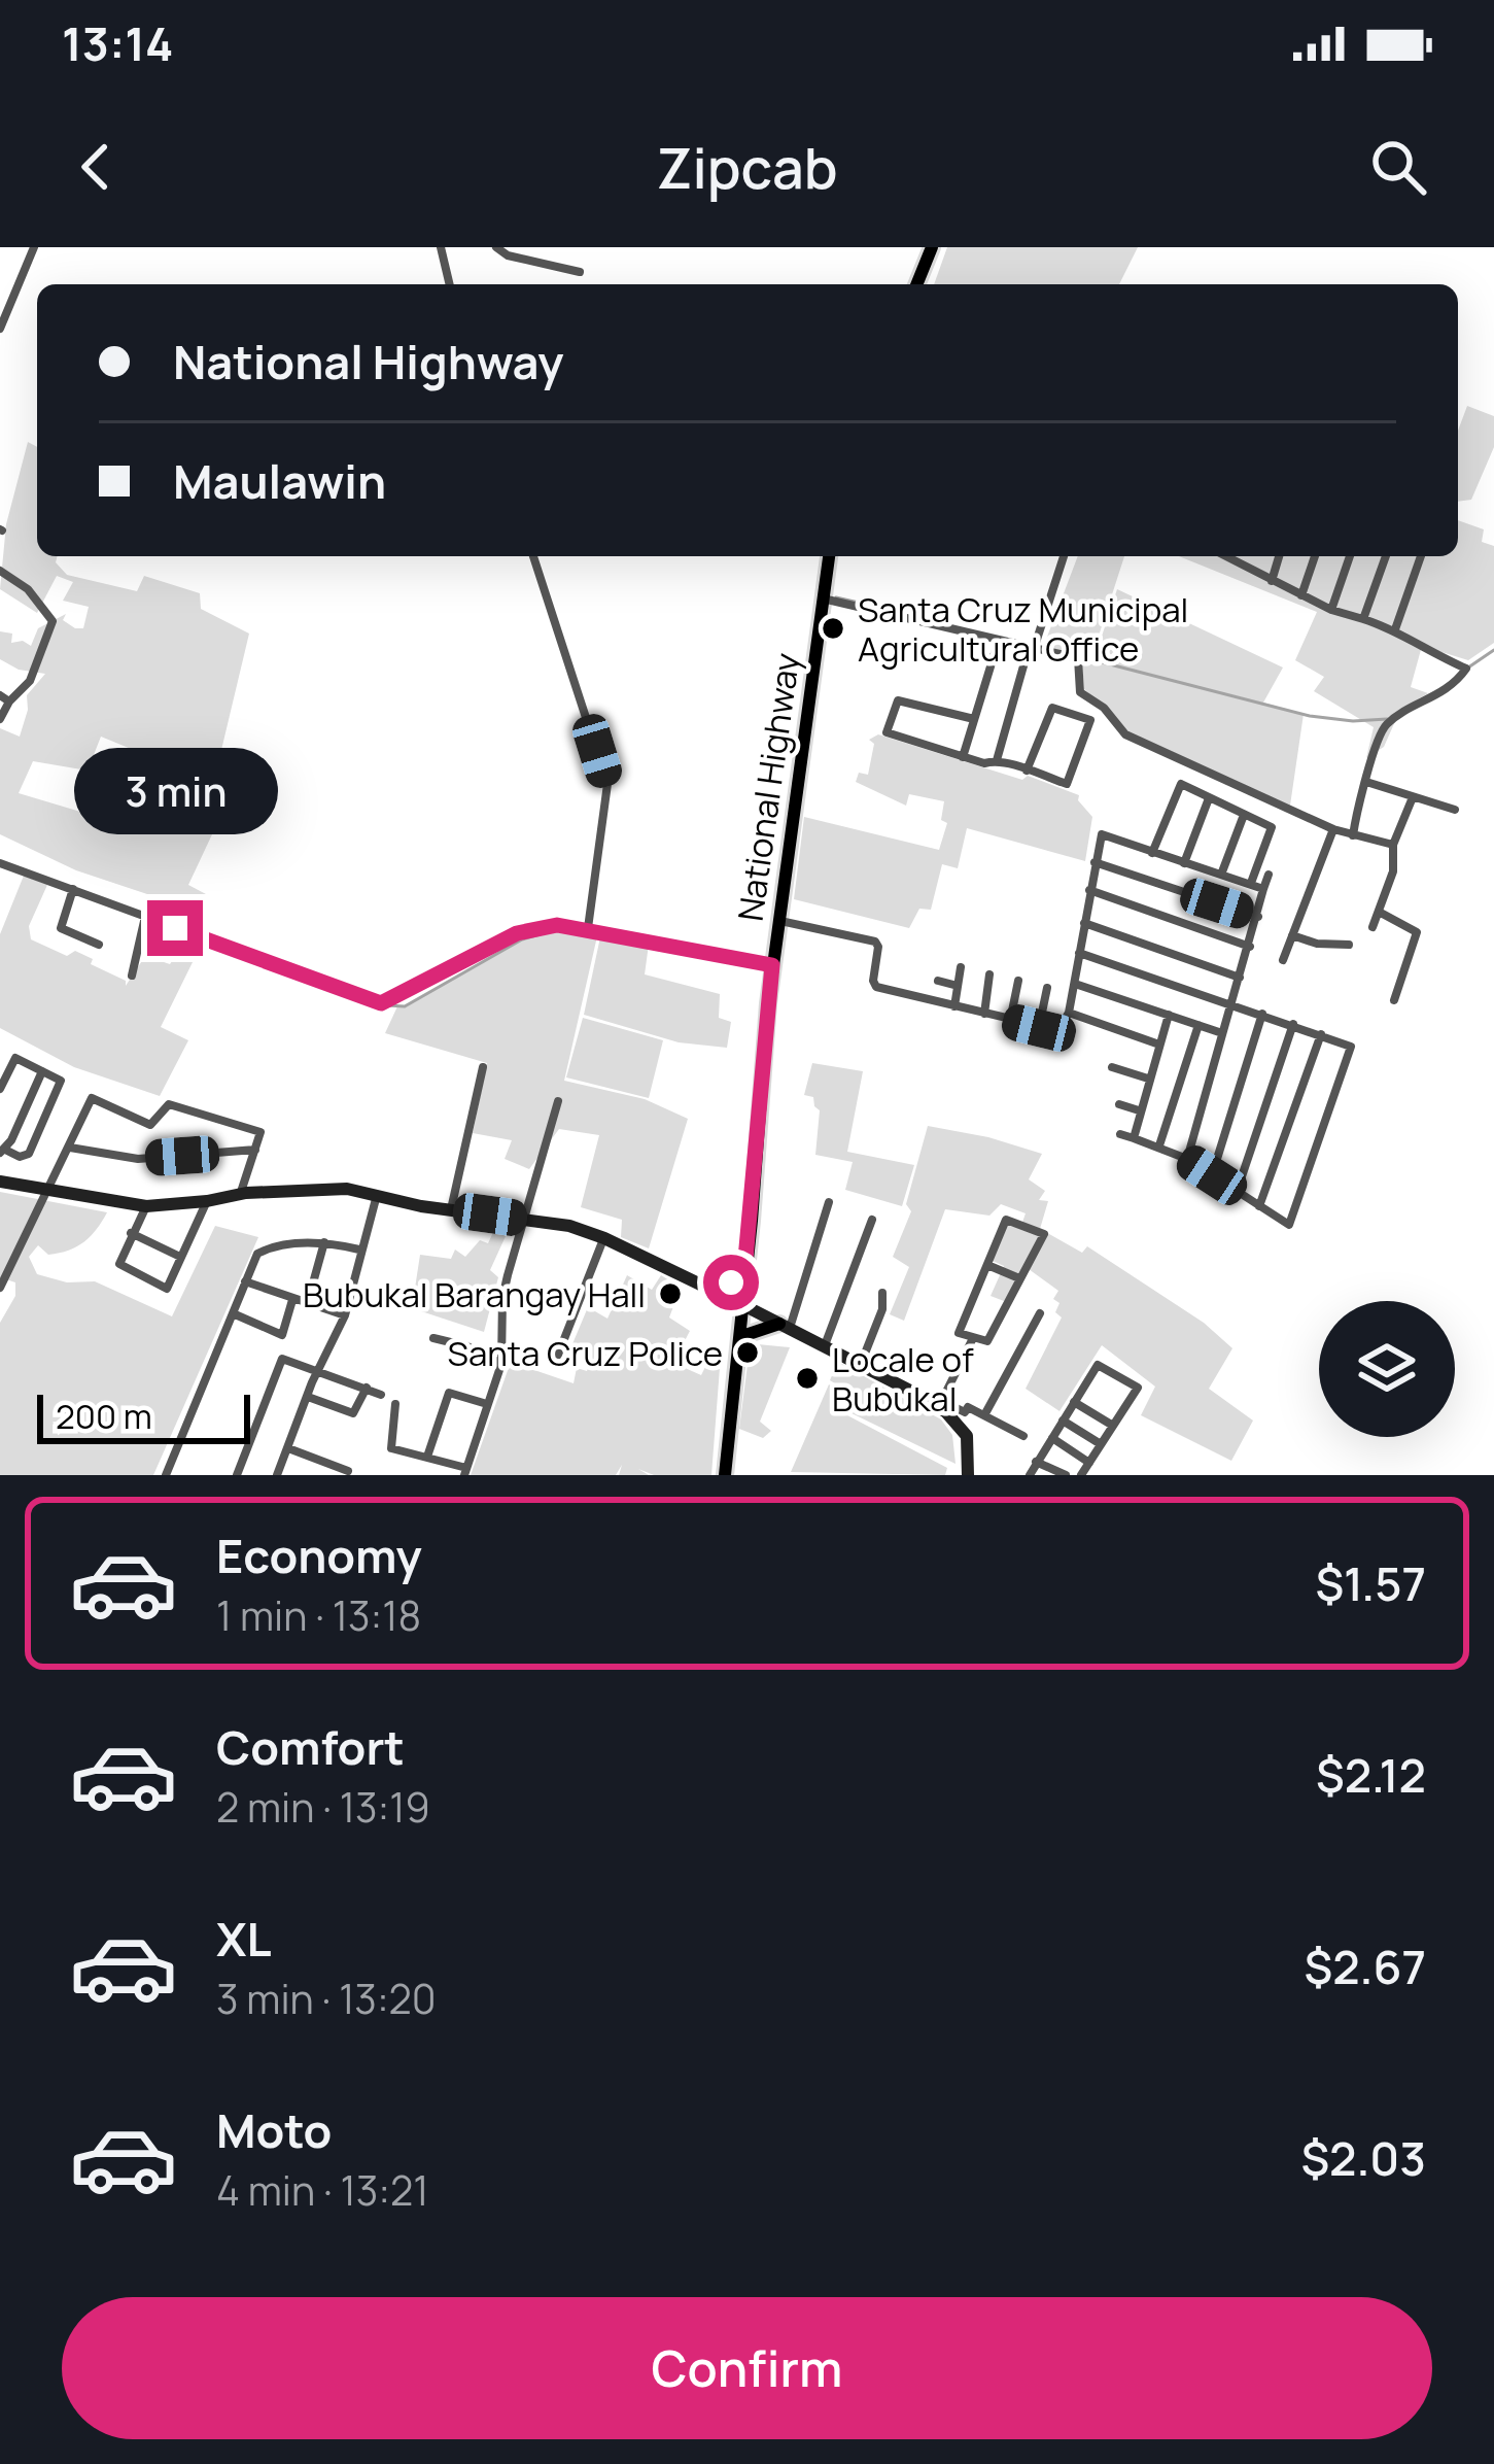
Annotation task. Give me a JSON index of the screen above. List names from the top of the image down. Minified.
{"streets":{"main road":["National Highway"]},"places":["Santa Cruz Municipal Agricultural Office","Bubukal Barangay Hall","Santa Cruz Police","Locale of Bubukal"],"scale_bar":"200 m","page":{"status":"13:14","header":"Zipcab","banner":["National Highway","Maulawin"],"bubble":"3 min","scale":"200 m","list":[{"name":"Economy","note":"1 min · 13:18","value":"$1.57"},{"name":"Comfort","note":"2 min · 13:19","value":"$2.12"},{"name":"XL","note":"3 min · 13:20","value":"$2.67"},{"name":"Moto","note":"4 min · 13:21","value":"$2.03"}],"buttons":"Confirm"}}
